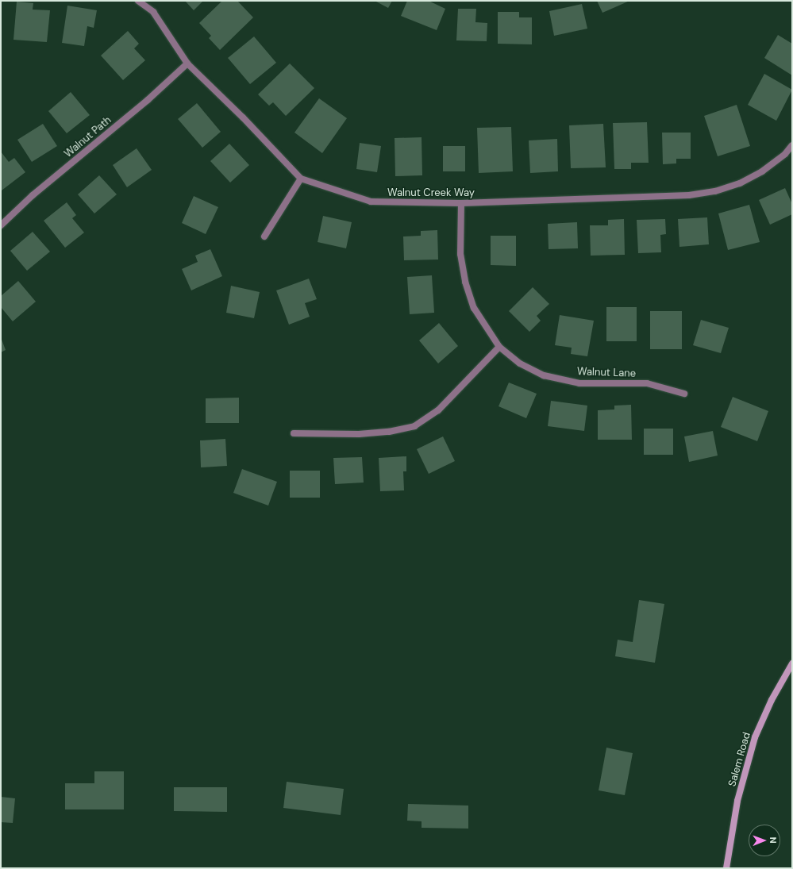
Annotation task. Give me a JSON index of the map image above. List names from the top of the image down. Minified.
{"streets":{"street":["Walnut Path","Walnut Creek Way","Walnut Lane","Salem Road"]},"crossings":[["Walnut Path","Walnut Creek Way"],["Walnut Creek Way","Walnut Lane"]],"north":"right"}
